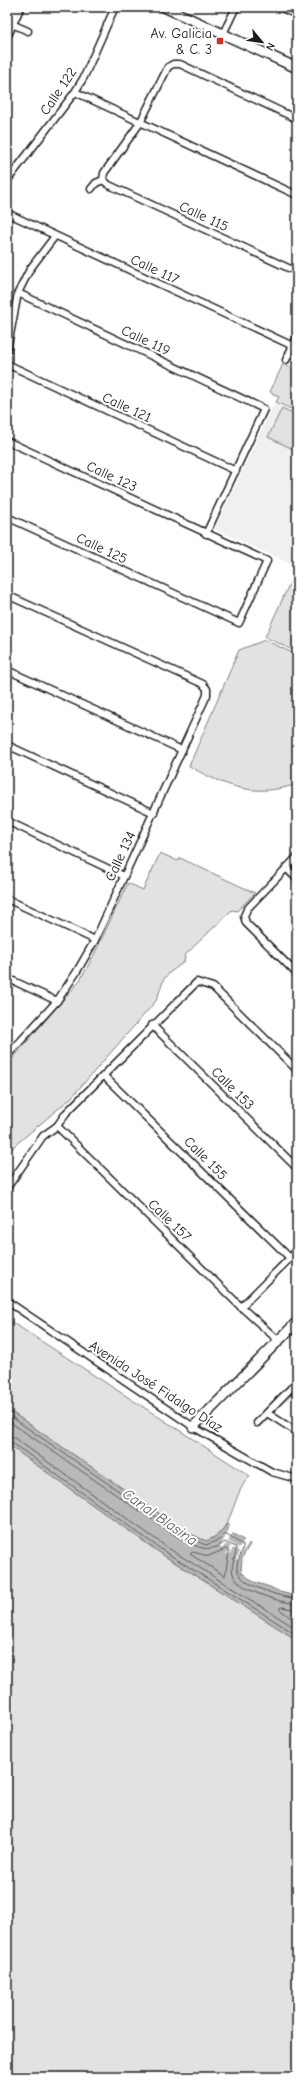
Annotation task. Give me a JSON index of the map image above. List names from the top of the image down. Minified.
{"streets":{"street":["Calle 122","Calle 115","Calle 117","Calle 119","Calle 121","Calle 123","Calle 125","Calle 134","Calle 153","Calle 155","Calle 157","Avenida José Fidalgo Díaz"]},"crossings":[["Calle 119","Calle 121"],["Calle 123","Calle 125"]],"water":["Canal Blasina"],"places":{"transit":["Av. Galicia & C. 3"]},"north":"bottom right"}
